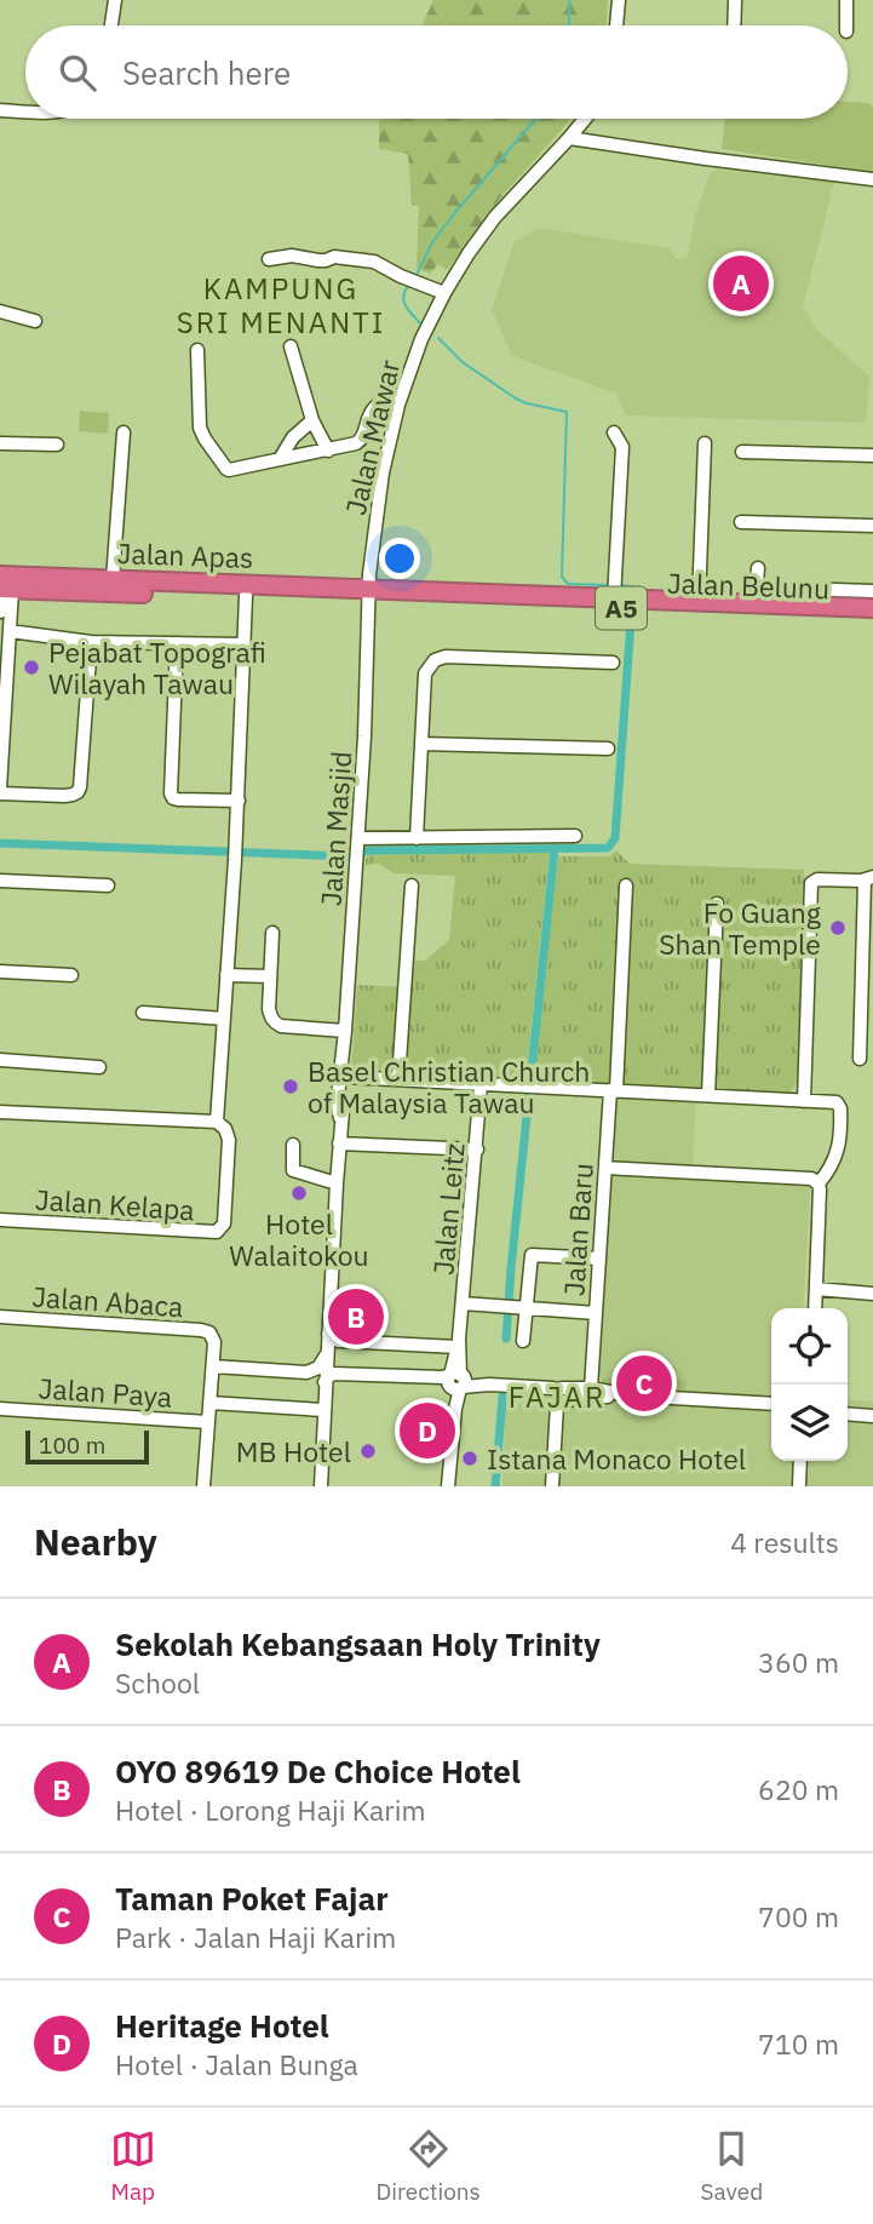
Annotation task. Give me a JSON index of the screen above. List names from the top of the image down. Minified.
{"streets":{"highway":["Jalan Apas","Jalan Belunu","A5"],"street":["Jalan Mawar","Jalan Masjid","Jalan Kelapa","Jalan Leitz","Jalan Baru","Jalan Abaca","Jalan Paya"]},"crossings":[["Jalan Mawar","Jalan Apas"],["Jalan Mawar","Jalan Belunu"],["Jalan Mawar","Jalan Masjid"],["Jalan Apas","Jalan Belunu"],["Jalan Apas","Jalan Masjid"],["Jalan Belunu","Jalan Masjid"],["Jalan Abaca","Jalan Paya"]],"districts":["KAMPUNG SRI MENANTI","FAJAR"],"places":["Pejabat Topografi Wilayah Tawau","Fo Guang Shan Temple","Basel Christian Church of Malaysia Tawau","Hotel Walaitokou","MB Hotel","Istana Monaco Hotel"],"scale_bar":"100 m","page":{"search":"Search here","pins":["A","B","C","D"],"scale":"100 m","heading":["Nearby","4 results"],"list":[{"mark":"A","name":"Sekolah Kebangsaan Holy Trinity","note":"School","value":"360 m"},{"mark":"B","name":"OYO 89619 De Choice Hotel","note":"Hotel · Lorong Haji Karim","value":"620 m"},{"mark":"C","name":"Taman Poket Fajar","note":"Park · Jalan Haji Karim","value":"700 m"},{"mark":"D","name":"Heritage Hotel","note":"Hotel · Jalan Bunga","value":"710 m"}],"nav":["Map","Directions","Saved"]}}
